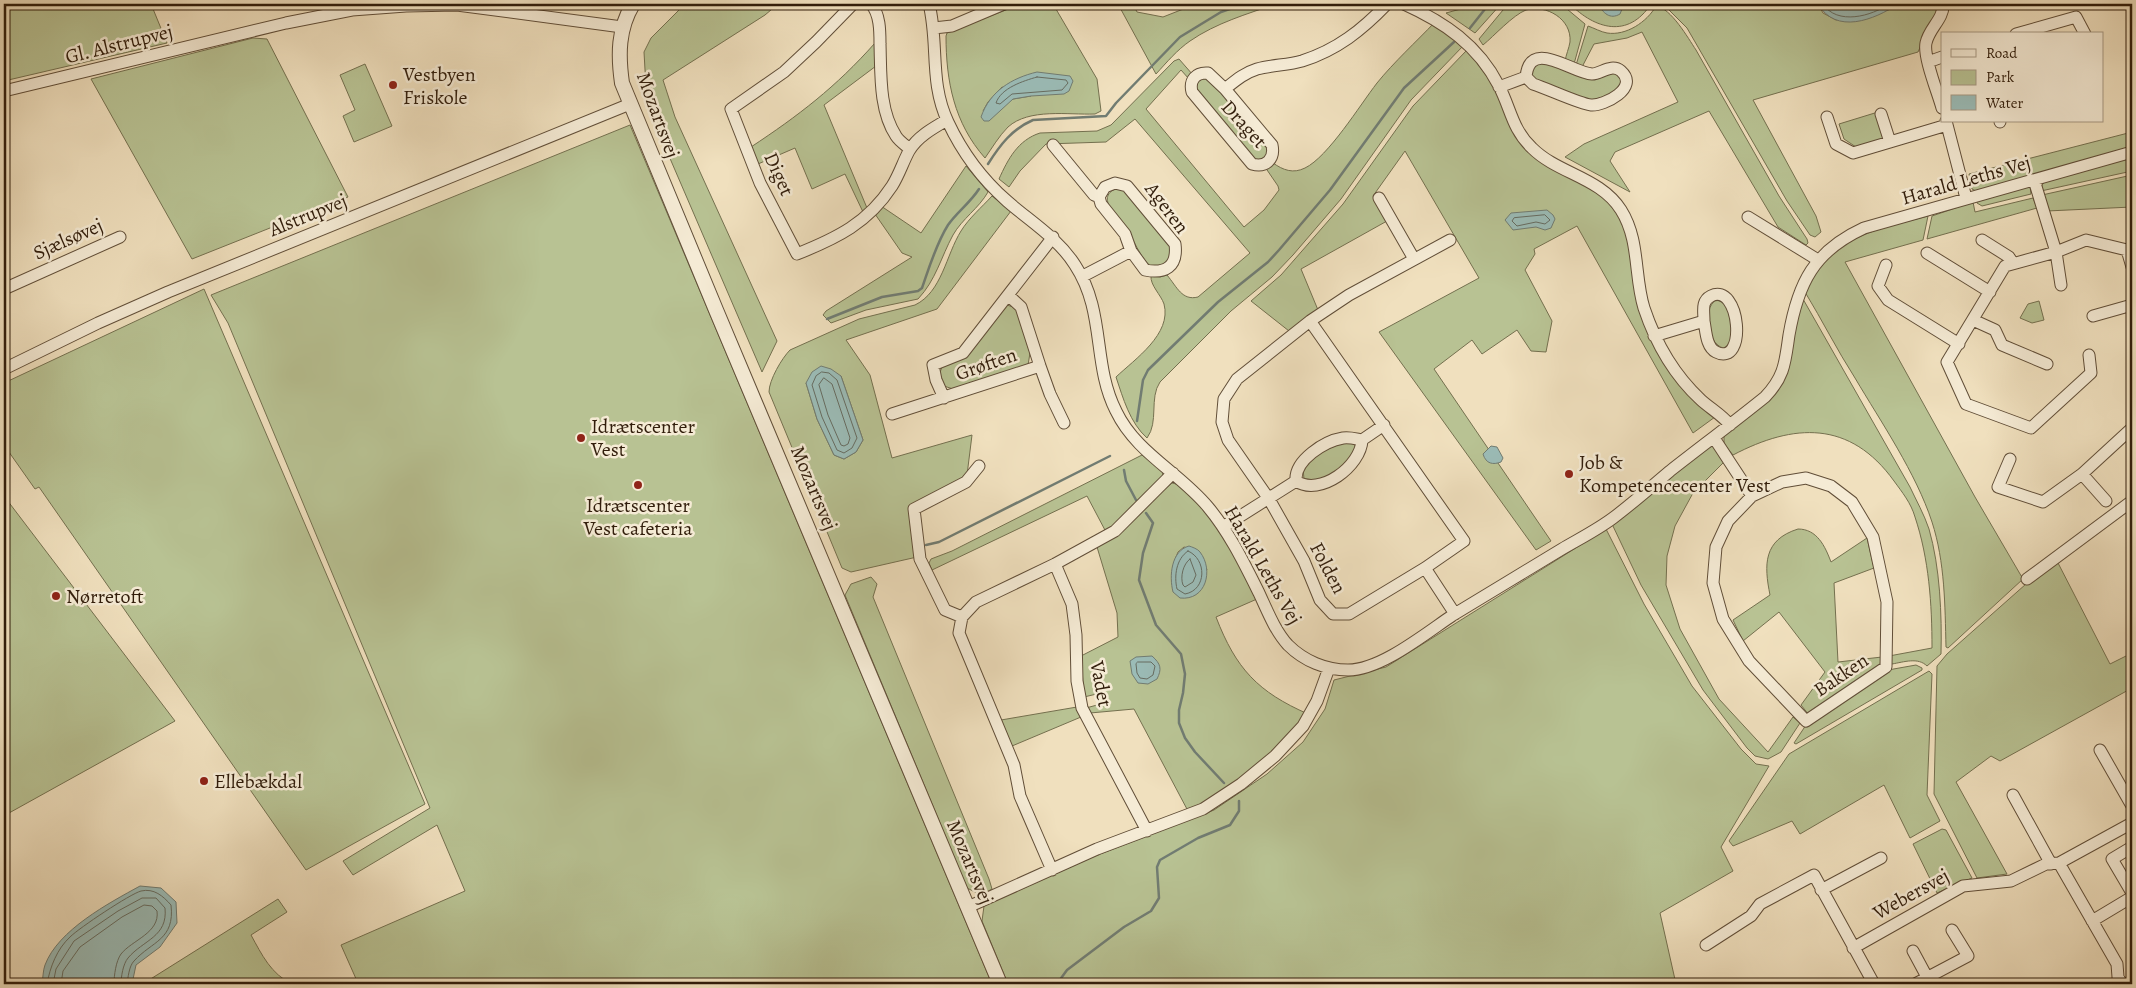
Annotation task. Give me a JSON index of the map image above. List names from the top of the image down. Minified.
{"streets":{"street":["Gl. Alstrupvej","Mozartsvej","Draget","Diget","Harald Leths Vej","Ageren","Alstrupvej","Sjælsøvej","Grøften","Folden","Bakken","Vadet","Webersvej"]},"crossings":[["Gl. Alstrupvej","Mozartsvej"],["Mozartsvej","Alstrupvej"],["Diget","Harald Leths Vej"],["Harald Leths Vej","Grøften"]],"places":["Vestbyen Friskole","Idrætscenter Vest","Job & Kompetencecenter Vest","Idrætscenter Vest cafeteria","Nørretoft","Ellebækdal"],"legend":["Road","Park","Water"]}
